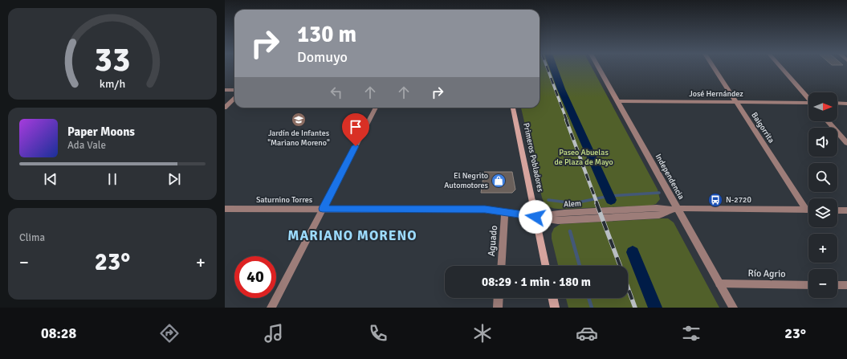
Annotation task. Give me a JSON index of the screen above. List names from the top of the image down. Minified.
{"streets":{"main road":["Primeros Pobladores"],"street":["José Hernández","Baigorrita","Independencia","Saturnino Torres","Alem","Aguado","Río Agrio"]},"crossings":[["José Hernández","Baigorrita"],["José Hernández","Independencia"],["Primeros Pobladores","Saturnino Torres"],["Primeros Pobladores","Alem"],["Independencia","Alem"],["Independencia","Río Agrio"],["Saturnino Torres","Alem"],["Saturnino Torres","Aguado"]],"districts":["MARIANO MORENO"],"parks":["Paseo Abuelas de Plaza de Mayo"],"places":{"school or university":["Jardín de Infantes \"Mariano Moreno\""],"shop":["El Negrito Automotores"],"bus stop":["N-2720"]},"north":"right","page":{"turn":["130 m","Domuyo"],"map_buttons":["+","−"],"song":["Paper Moons","Ada Vale"],"tile":"Clima","heat":["−","23°","+"],"limit":"40","trip":"08:29 · 1 min · 180 m","tabs":["08:28","23°"],"gauge":["33","km/h"]}}
